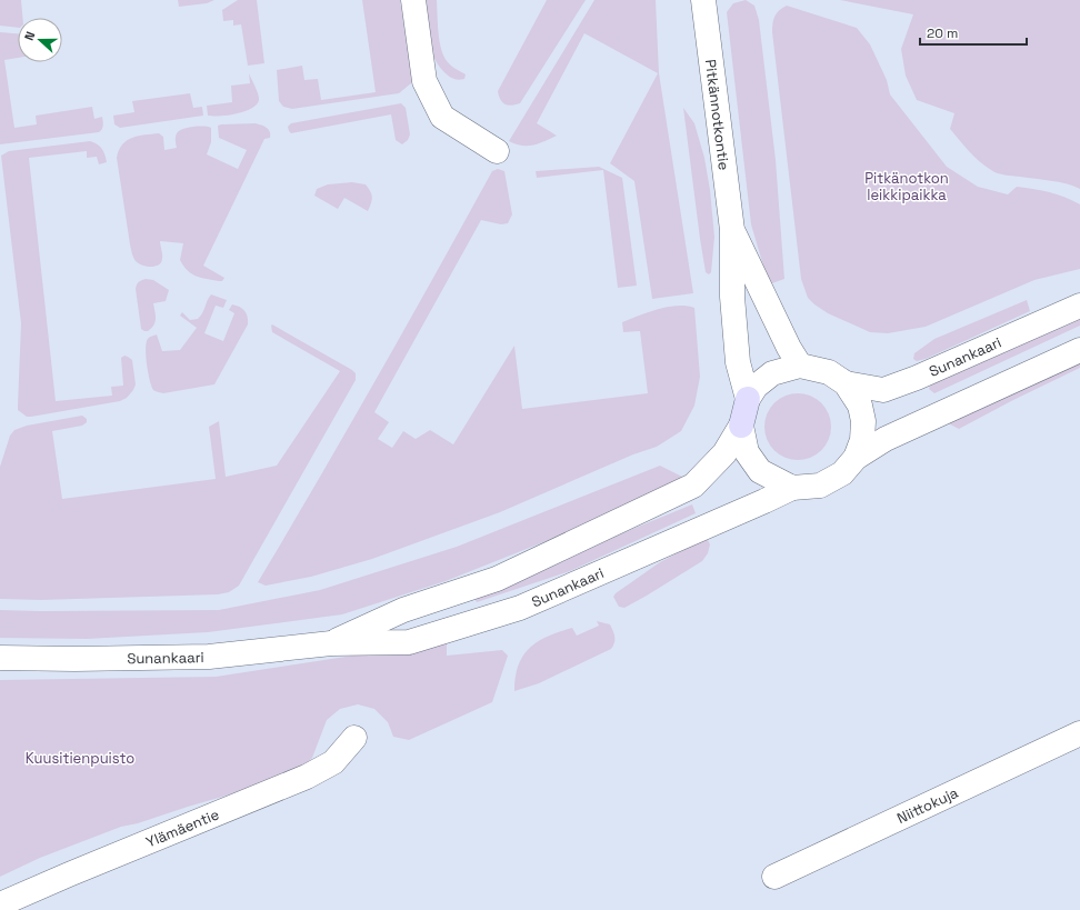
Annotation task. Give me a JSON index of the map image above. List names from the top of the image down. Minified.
{"streets":{"street":["Pitkännotkontie","Sunankaari","Niittokuja","Ylämäentie"]},"crossings":[["Pitkännotkontie","Sunankaari"]],"parks":["Pitkänotkon leikkipaikka","Kuusitienpuisto"],"scale_bar":"20 m","north":"left"}
